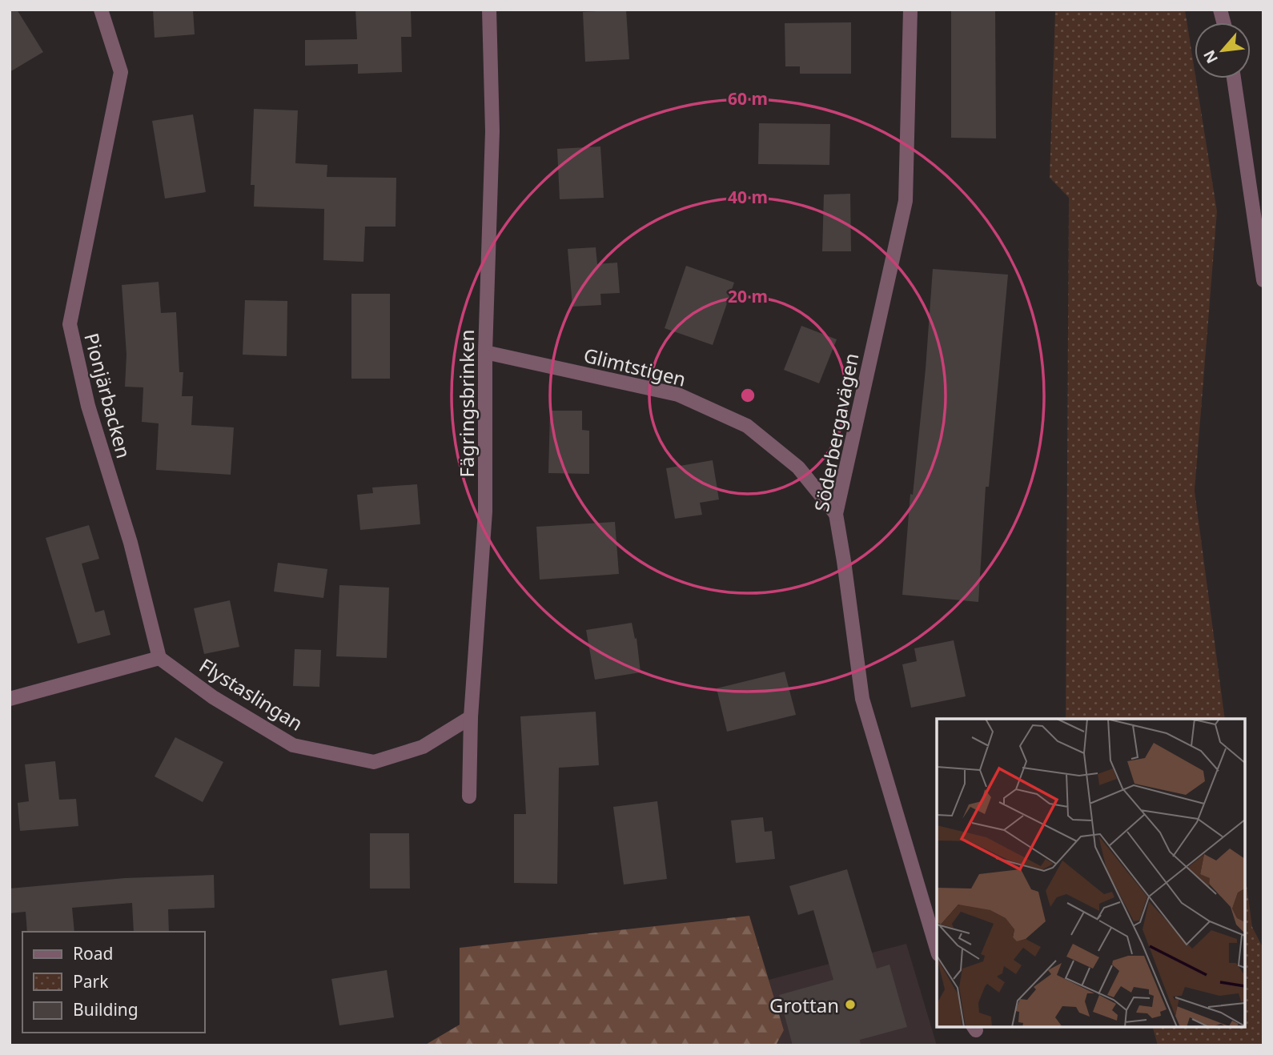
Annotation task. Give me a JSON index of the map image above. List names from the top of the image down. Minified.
{"streets":{"street":["Glimtstigen","Pionjärbacken","Fägringsbrinken","Söderbergavägen","Flystaslingan"]},"crossings":[["Glimtstigen","Fägringsbrinken"],["Glimtstigen","Söderbergavägen"],["Pionjärbacken","Flystaslingan"],["Fägringsbrinken","Flystaslingan"]],"places":["Grottan"],"legend":["Road","Park","Building"],"north":"bottom left","rings":["60 m","40 m","20 m"]}
